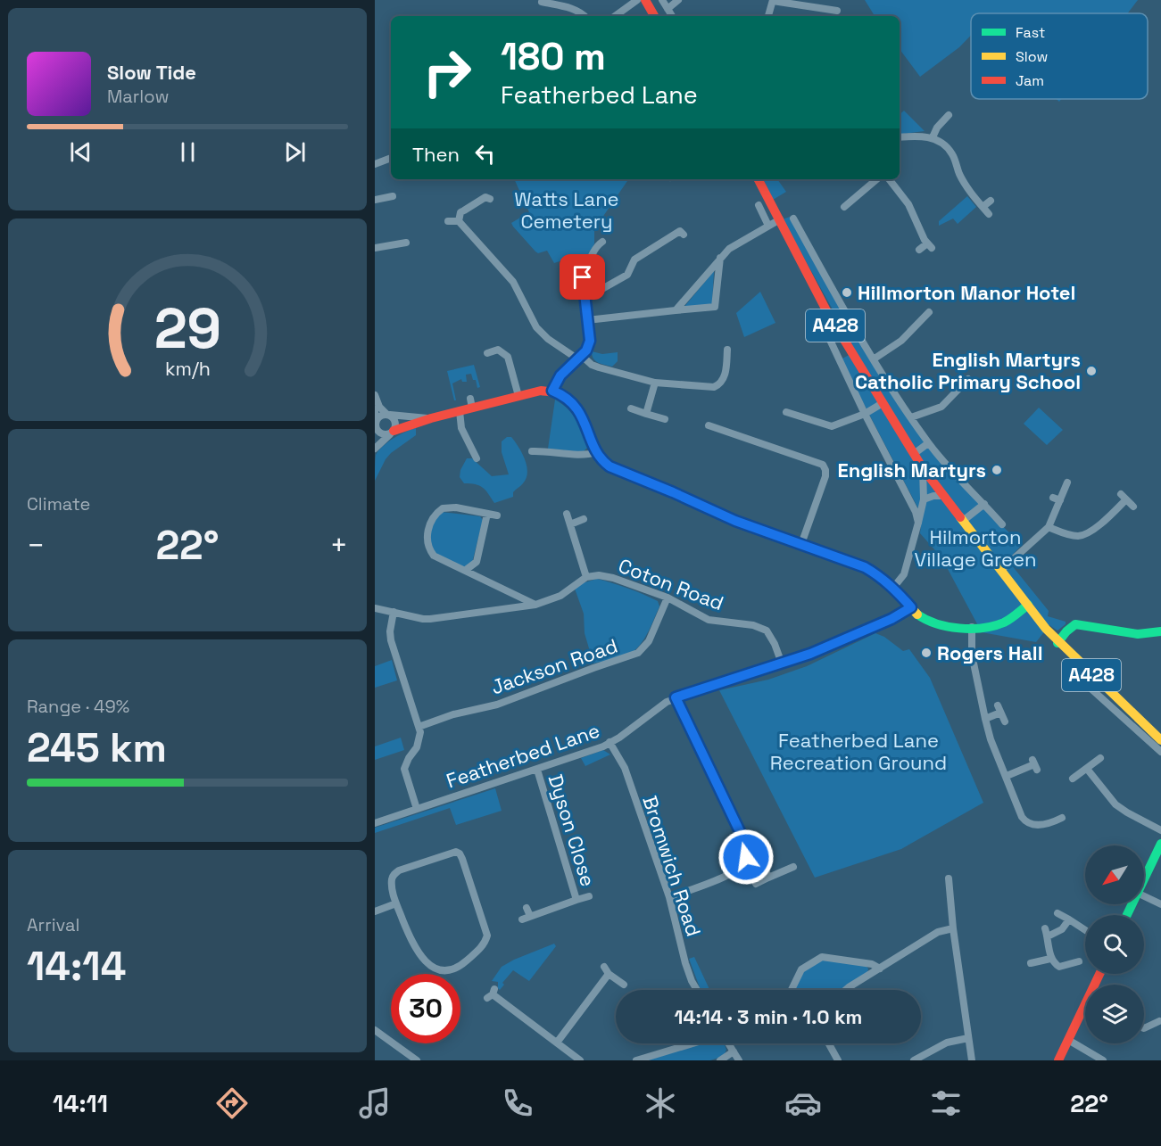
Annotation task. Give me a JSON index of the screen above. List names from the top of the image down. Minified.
{"streets":{"main road":["A428"],"street":["Coton Road","Jackson Road","Featherbed Lane","Dyson Close","Bromwich Road"]},"crossings":[["Coton Road","Jackson Road"],["Coton Road","Featherbed Lane"],["Featherbed Lane","Dyson Close"],["Featherbed Lane","Bromwich Road"]],"parks":["Watts Lane Cemetery","Hilmorton Village Green","Featherbed Lane Recreation Ground"],"places":["Hillmorton Manor Hotel","English Martyrs Catholic Primary School","English Martyrs","Rogers Hall"],"legend":["Fast","Slow","Jam"],"north":"bottom left","page":{"turn":["180 m","Featherbed Lane"],"song":["Slow Tide","Marlow"],"then":"Then","tile":["Climate",["Range · 49%","245 km"],["Arrival","14:14"]],"heat":["−","22°","+"],"limit":"30","trip":"14:14 · 3 min · 1.0 km","tabs":["14:11","22°"],"gauge":["29","km/h"]}}
